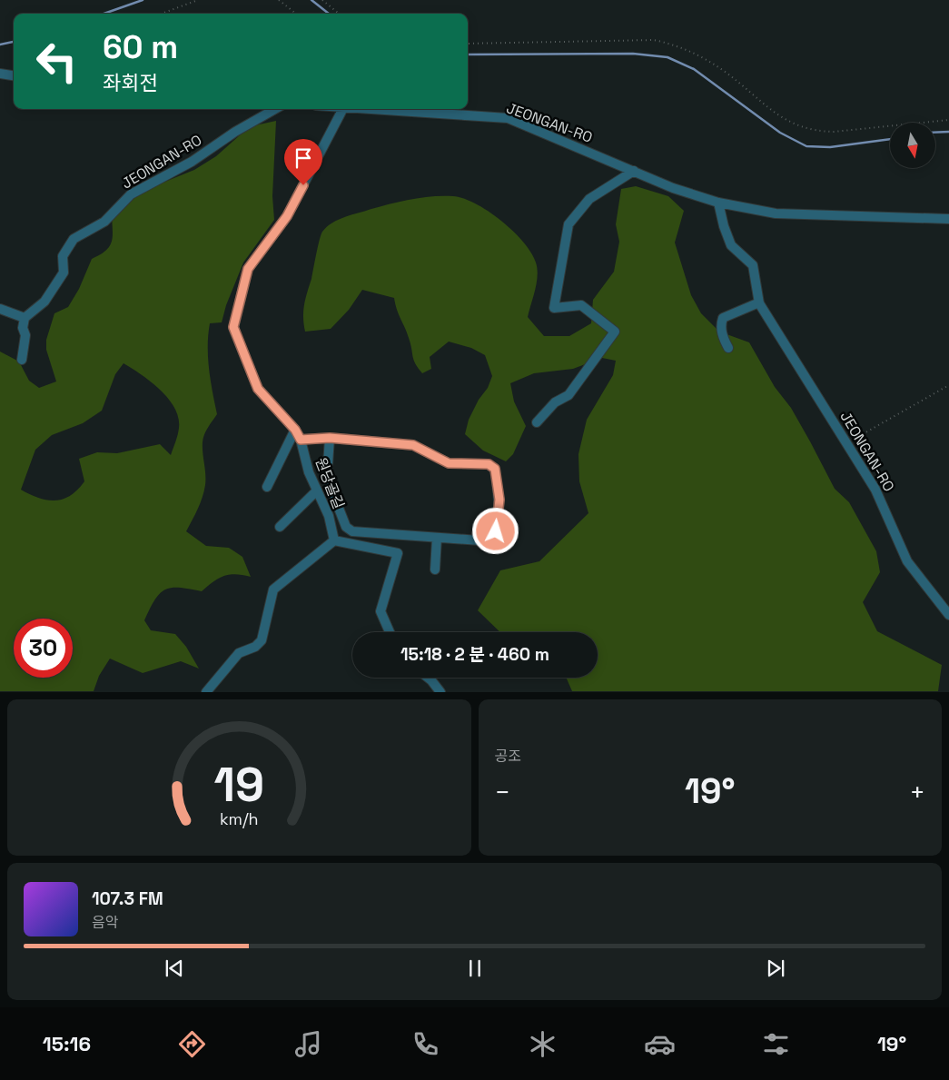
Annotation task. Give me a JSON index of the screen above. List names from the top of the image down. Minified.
{"streets":{"street":["JEONGAN-RO","원당골길"]},"north":"bottom","page":{"turn":["60 m","좌회전"],"limit":"30","trip":"15:18 · 2 분 · 460 m","tile":"공조","heat":["−","19°","+"],"song":["107.3 FM","음악"],"tabs":["15:16","19°"],"gauge":["19","km/h"]}}
